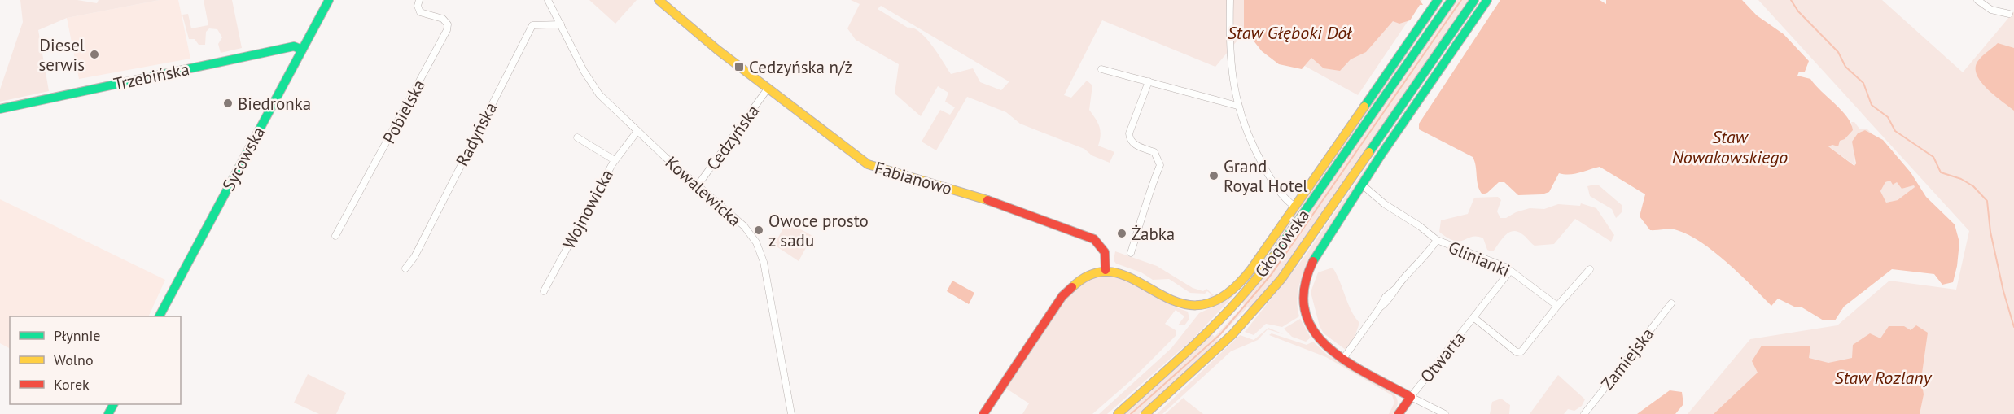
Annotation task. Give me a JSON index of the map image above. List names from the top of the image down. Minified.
{"streets":{"street":["Trzebińska","Pobielska","Radyńska","Cedzyńska","Sycowska","Fabianowo","Kowalewicka","Wojnowicka","Głogowska","Glinianki","Otwarta","Zamiejska"]},"crossings":[["Trzebińska","Sycowska"],["Radyńska","Kowalewicka"],["Cedzyńska","Fabianowo"],["Cedzyńska","Kowalewicka"],["Fabianowo","Głogowska"],["Kowalewicka","Wojnowicka"],["Głogowska","Glinianki"],["Glinianki","Otwarta"]],"water":["Staw Głęboki Dół","Staw Nowakowskiego","Staw Rozlany"],"places":{"other":["Diesel serwis","Biedronka","Grand Royal Hotel","Owoce prosto z sadu","Żabka"],"transit":["Cedzyńska n/ż"]},"legend":["Płynnie","Wolno","Korek"]}
